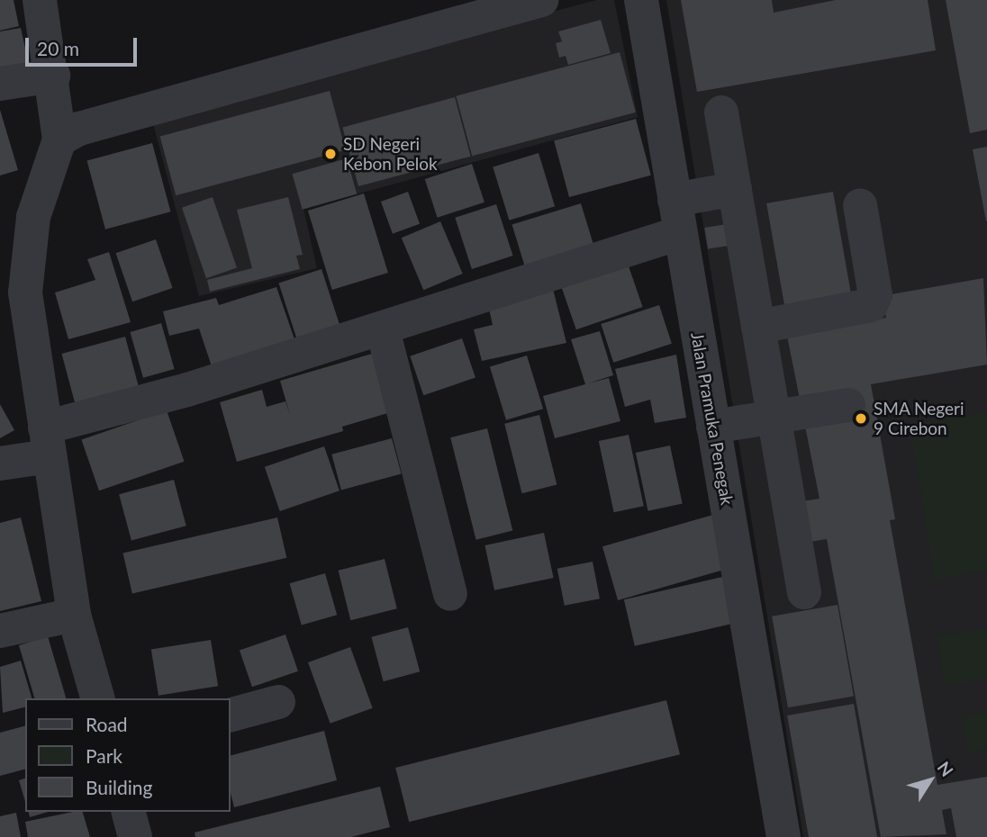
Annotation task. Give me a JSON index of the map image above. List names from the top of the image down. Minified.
{"streets":{"street":["Jalan Pramuka Penegak"]},"places":["SD Negeri Kebon Pelok","SMA Negeri 9 Cirebon"],"legend":["Road","Park","Building"],"scale_bar":"20 m","north":"top right"}
